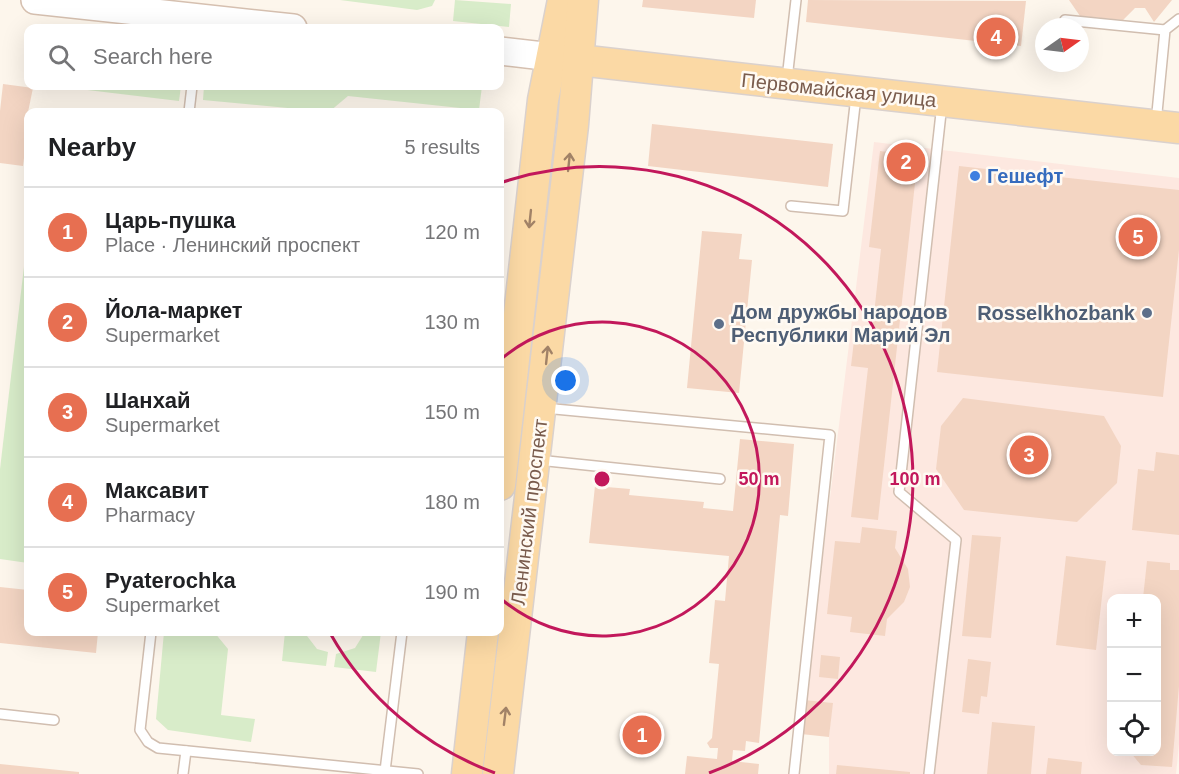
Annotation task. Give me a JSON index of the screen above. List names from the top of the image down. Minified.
{"streets":{"main road":["Первомайская улица","Ленинский проспект"]},"crossings":[["Первомайская улица","Ленинский проспект"]],"places":["Гешефт","Rosselkhozbank","Дом дружбы народов Республики Марий Эл"],"north":"right","page":{"pins":["4","2","5","3","1"],"search":"Search here","heading":["Nearby","5 results"],"list":[{"mark":"1","name":"Царь-пушка","note":"Place · Ленинский проспект","value":"120 m"},{"mark":"2","name":"Йола-маркет","note":"Supermarket","value":"130 m"},{"mark":"3","name":"Шанхай","note":"Supermarket","value":"150 m"},{"mark":"4","name":"Максавит","note":"Pharmacy","value":"180 m"},{"mark":"5","name":"Pyaterochka","note":"Supermarket","value":"190 m"}],"map_buttons":["+","−"]},"rings":["50 m","100 m"]}
